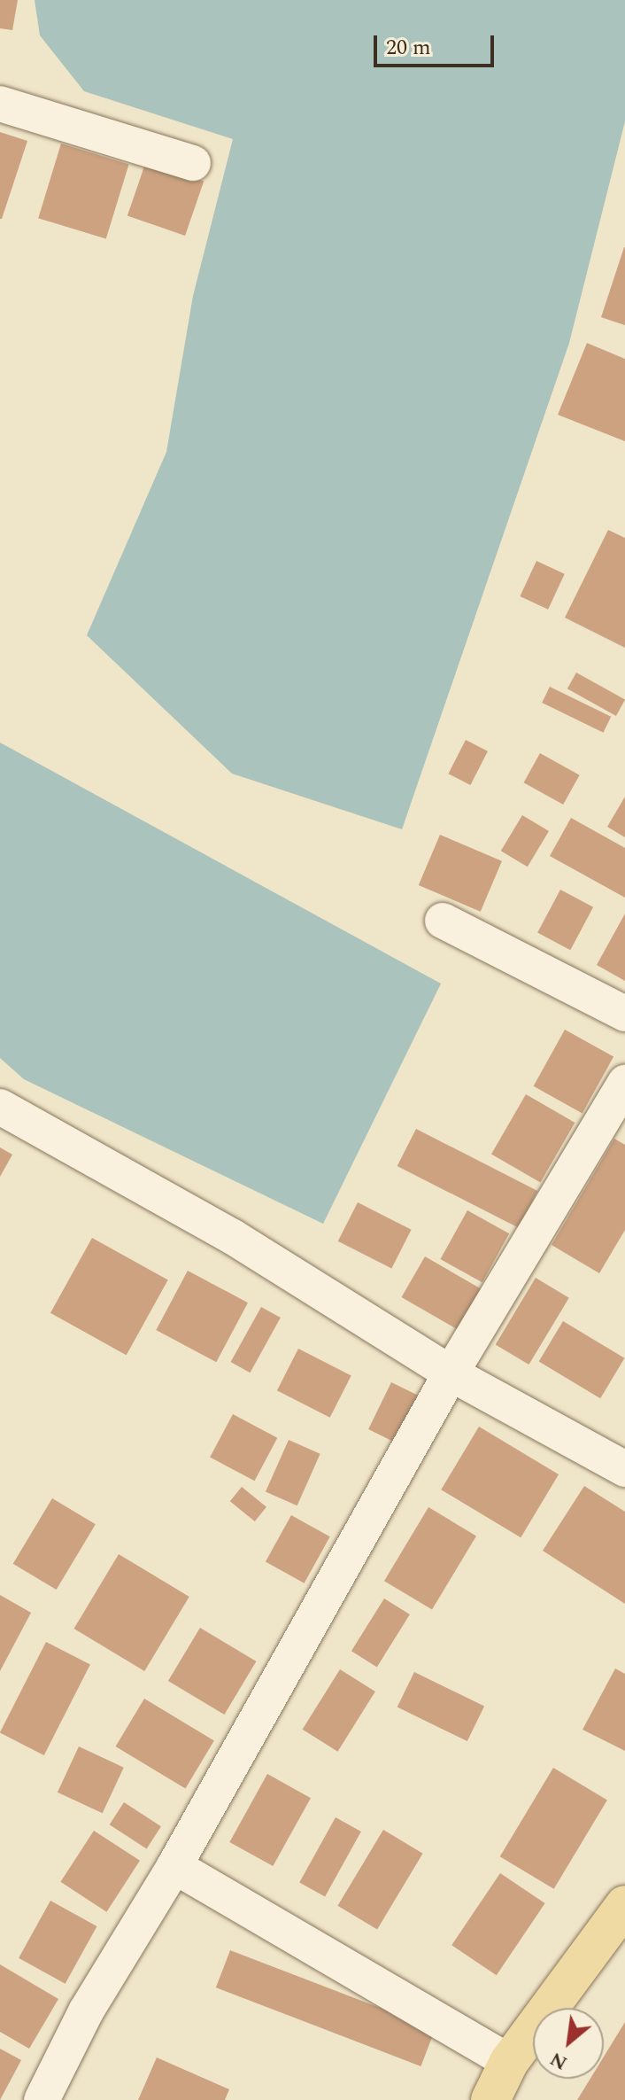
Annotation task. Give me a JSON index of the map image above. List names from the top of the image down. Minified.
{"scale_bar":"20 m","north":"bottom left"}
